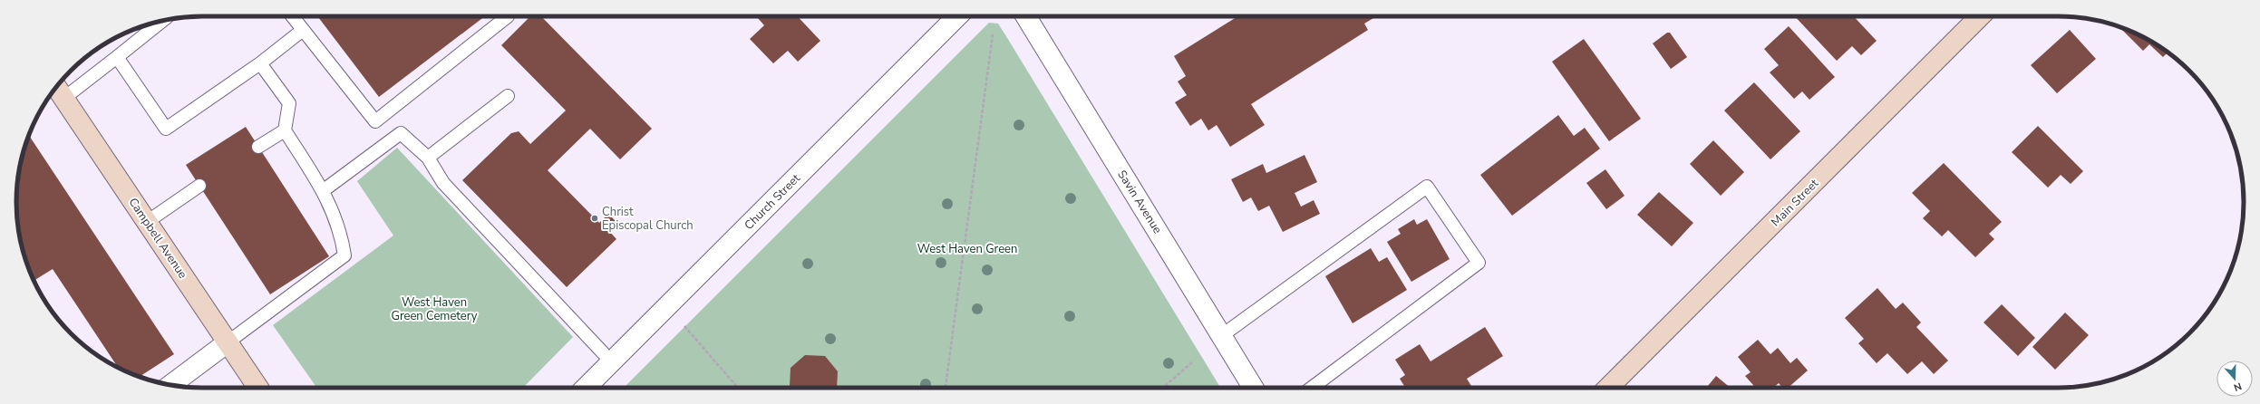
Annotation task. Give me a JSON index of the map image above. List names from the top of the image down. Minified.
{"streets":{"main road":["Main Street","Campbell Avenue"],"street":["Church Street","Savin Avenue"]},"parks":["West Haven Green","West Haven Green Cemetery"],"places":["Christ Episcopal Church"],"north":"bottom"}
